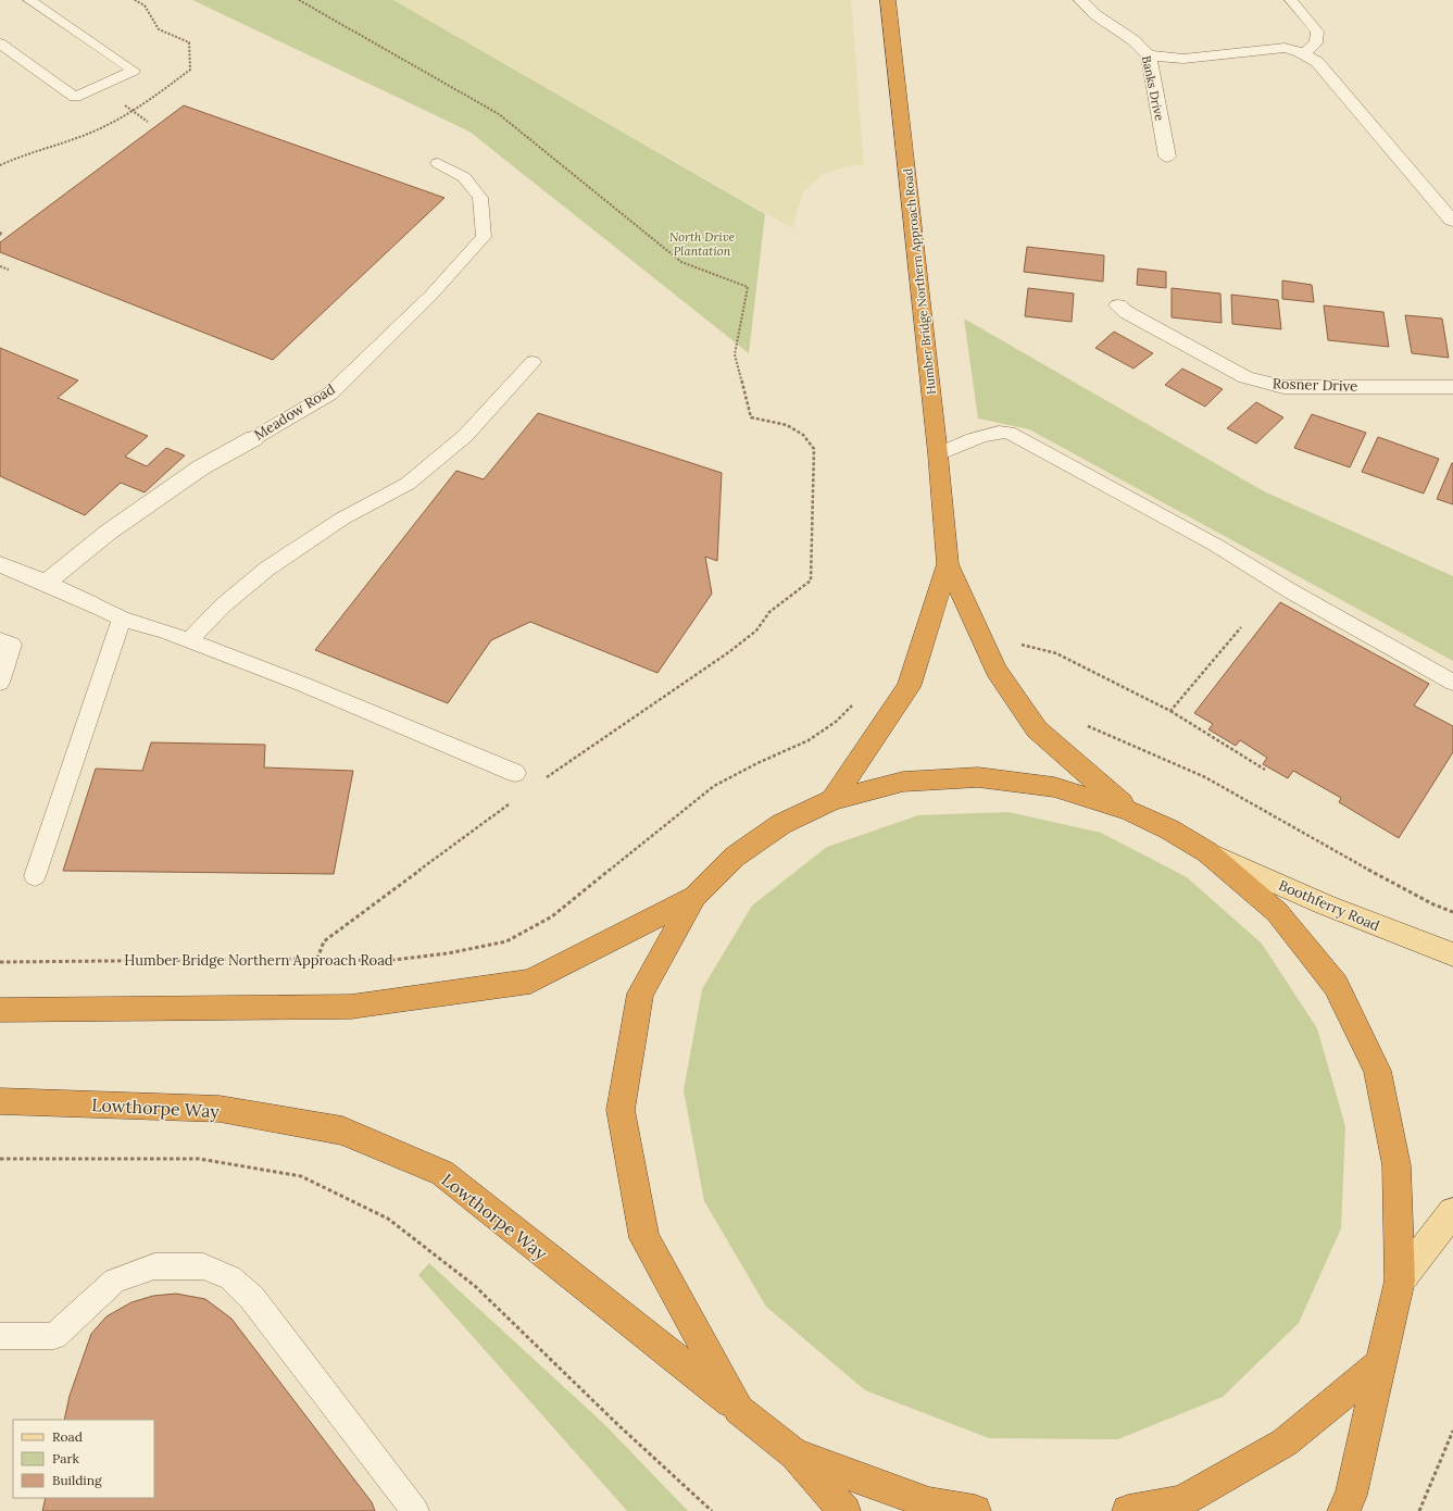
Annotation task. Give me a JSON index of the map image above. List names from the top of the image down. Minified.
{"streets":{"highway":["Humber Bridge Northern Approach Road","Lowthorpe Way"],"main road":["Boothferry Road"],"street":["Banks Drive","Rosner Drive","Meadow Road"]},"parks":["North Drive Plantation"],"legend":["Road","Park","Building"]}
